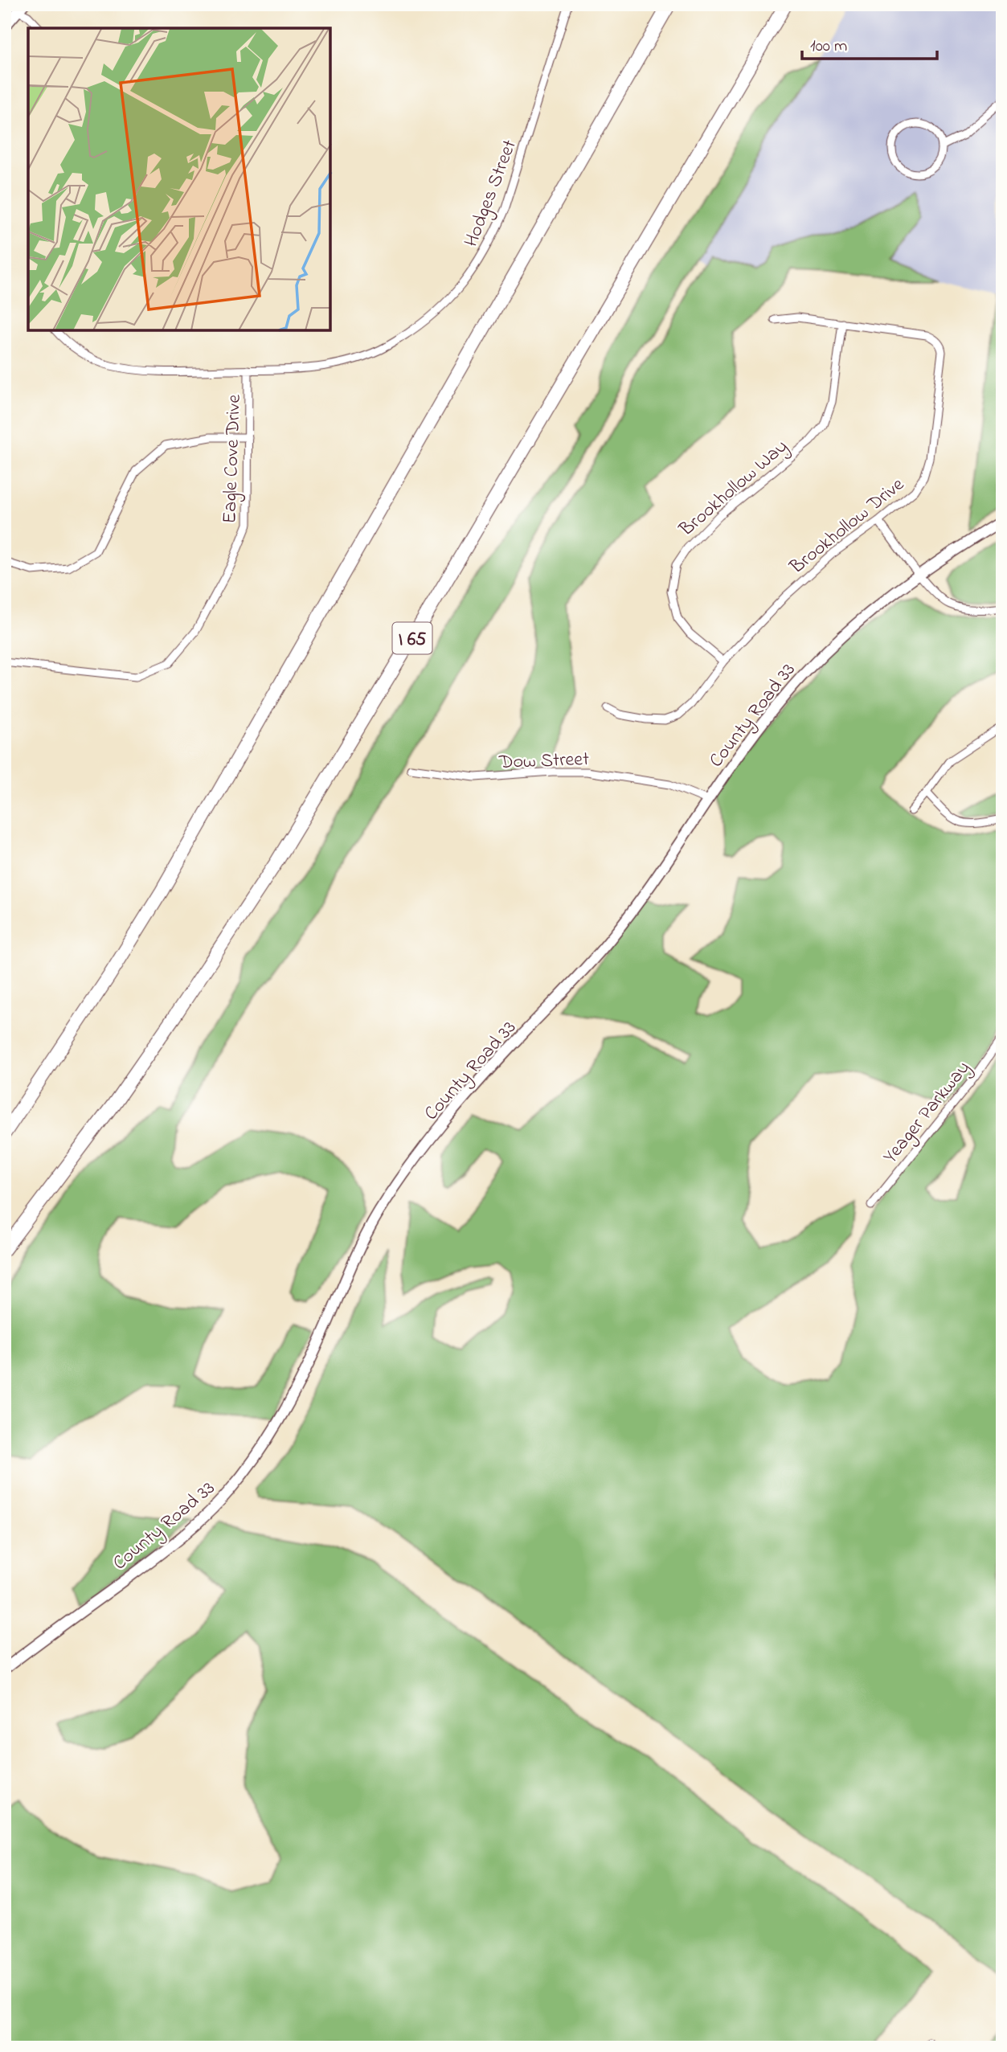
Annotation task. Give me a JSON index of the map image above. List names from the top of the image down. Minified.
{"streets":{"highway":["I 65"],"street":["Hodges Street","Eagle Cove Drive","Brookhollow Way","Brookhollow Drive","County Road 33","Dow Street","Yeager Parkway"]},"crossings":[["Hodges Street","Eagle Cove Drive"],["Brookhollow Way","Brookhollow Drive"],["County Road 33","Dow Street"]],"scale_bar":"100 m"}
